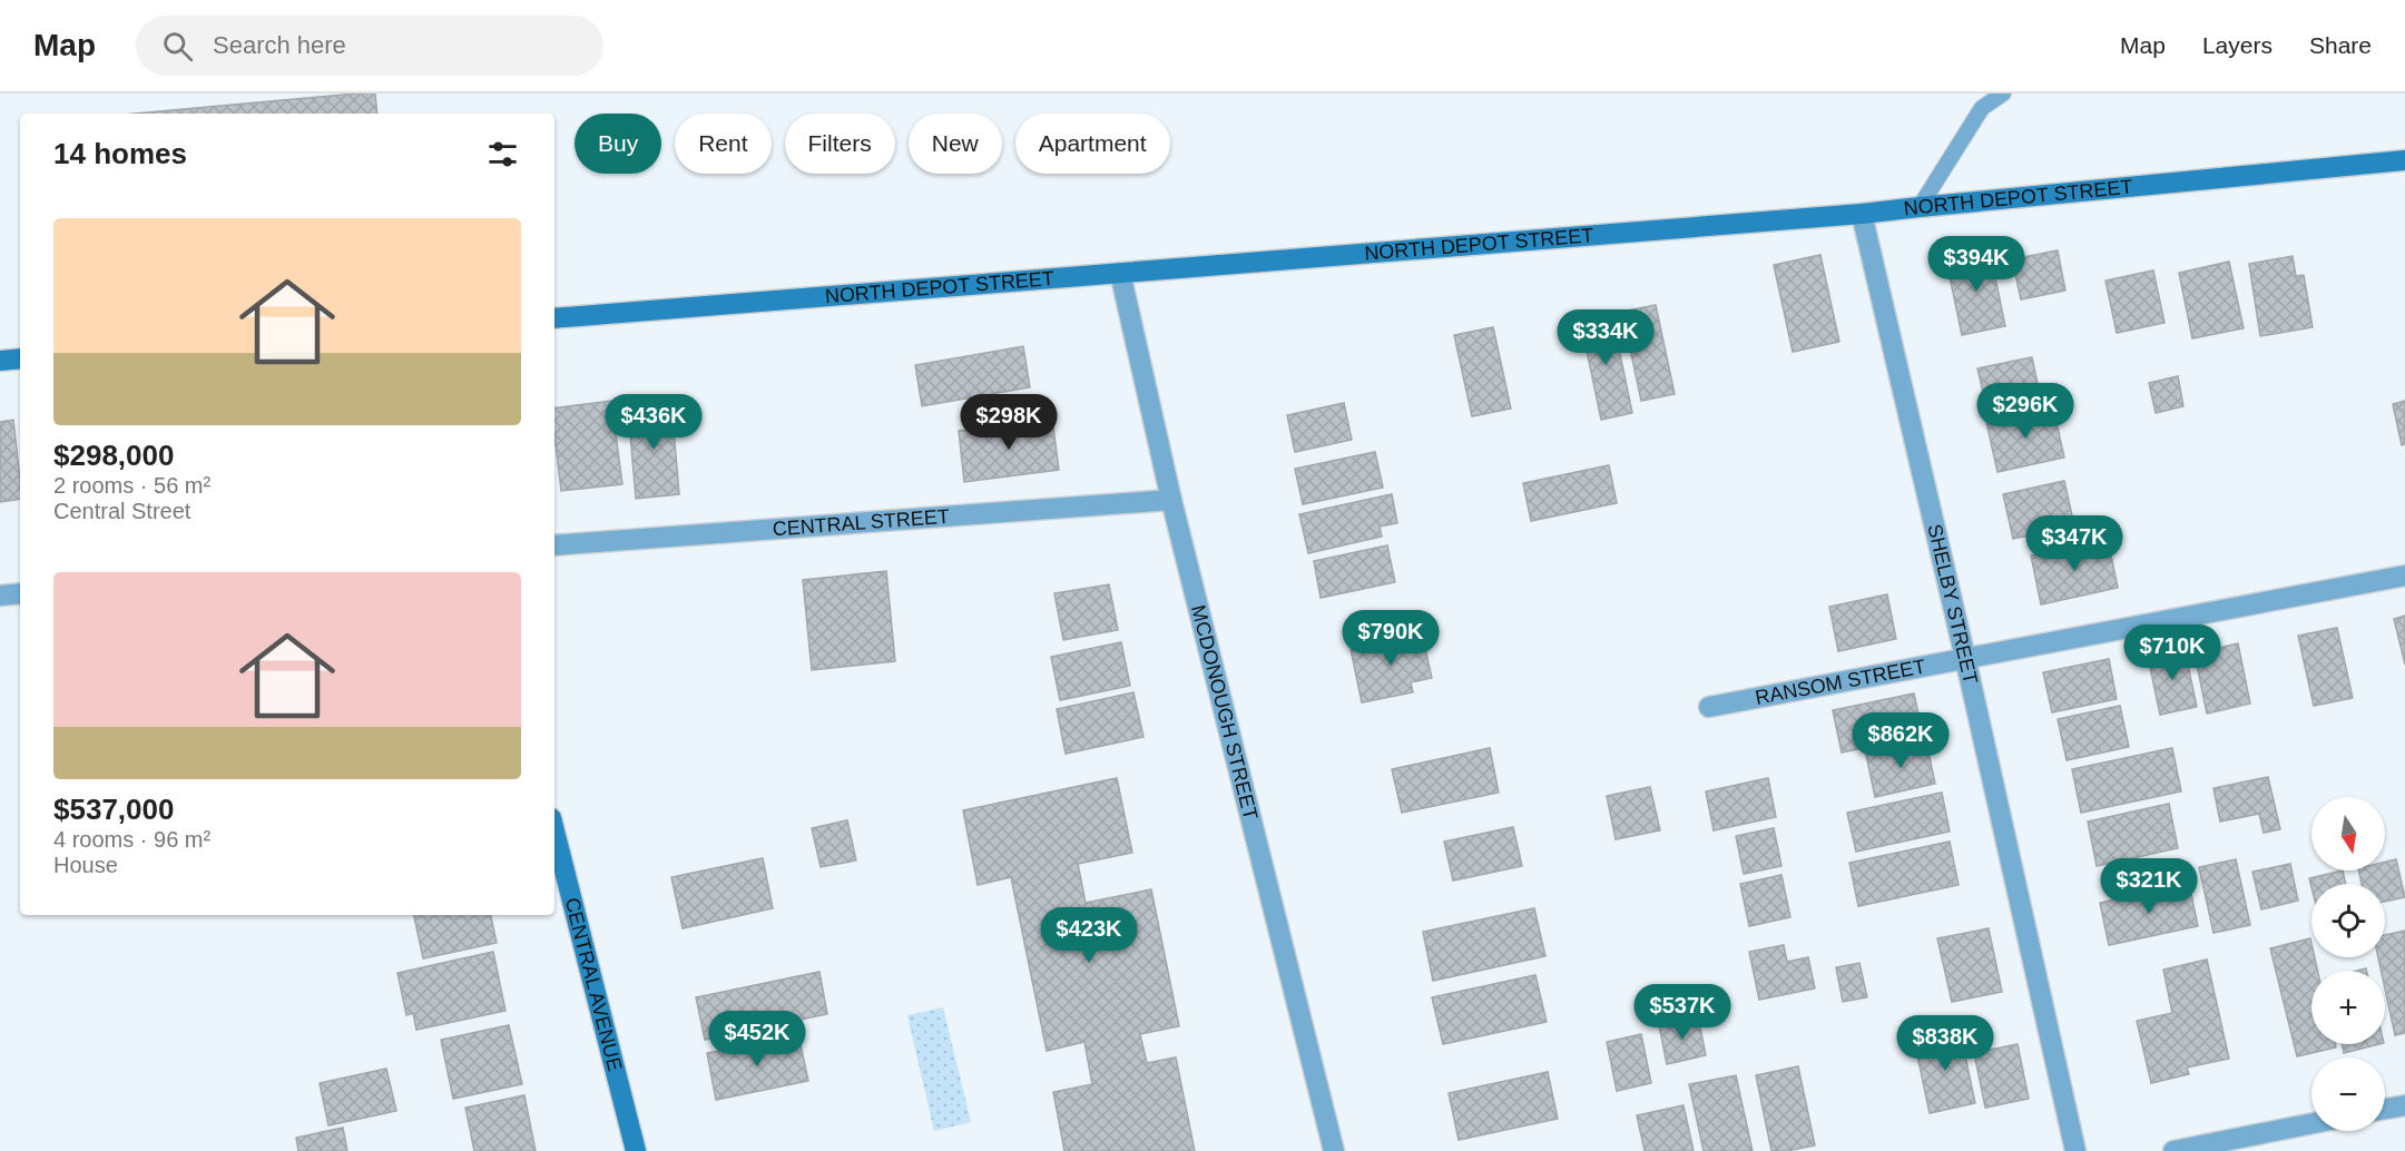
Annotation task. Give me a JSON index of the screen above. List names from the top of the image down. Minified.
{"streets":{"street":["NORTH DEPOT STREET","CENTRAL STREET","SHELBY STREET","RANSOM STREET","MCDONOUGH STREET","CENTRAL AVENUE"]},"crossings":[["NORTH DEPOT STREET","SHELBY STREET"],["NORTH DEPOT STREET","MCDONOUGH STREET"],["CENTRAL STREET","MCDONOUGH STREET"],["SHELBY STREET","RANSOM STREET"]],"north":"bottom","page":{"header":"Map","search":"Search here","nav":["Map","Layers","Share"],"chip":["Buy","Rent","Filters","New","Apartment"],"heading":"14 homes","list":[{"name":"$298,000","note":"2 rooms · 56 m² · Central Street"},{"name":"$537,000","note":"4 rooms · 96 m² · House"}],"price":["$394K","$334K","$296K","$436K","$298K","$347K","$790K","$710K","$862K","$321K","$423K","$537K","$452K","$838K"],"map_buttons":["+","−"]}}
